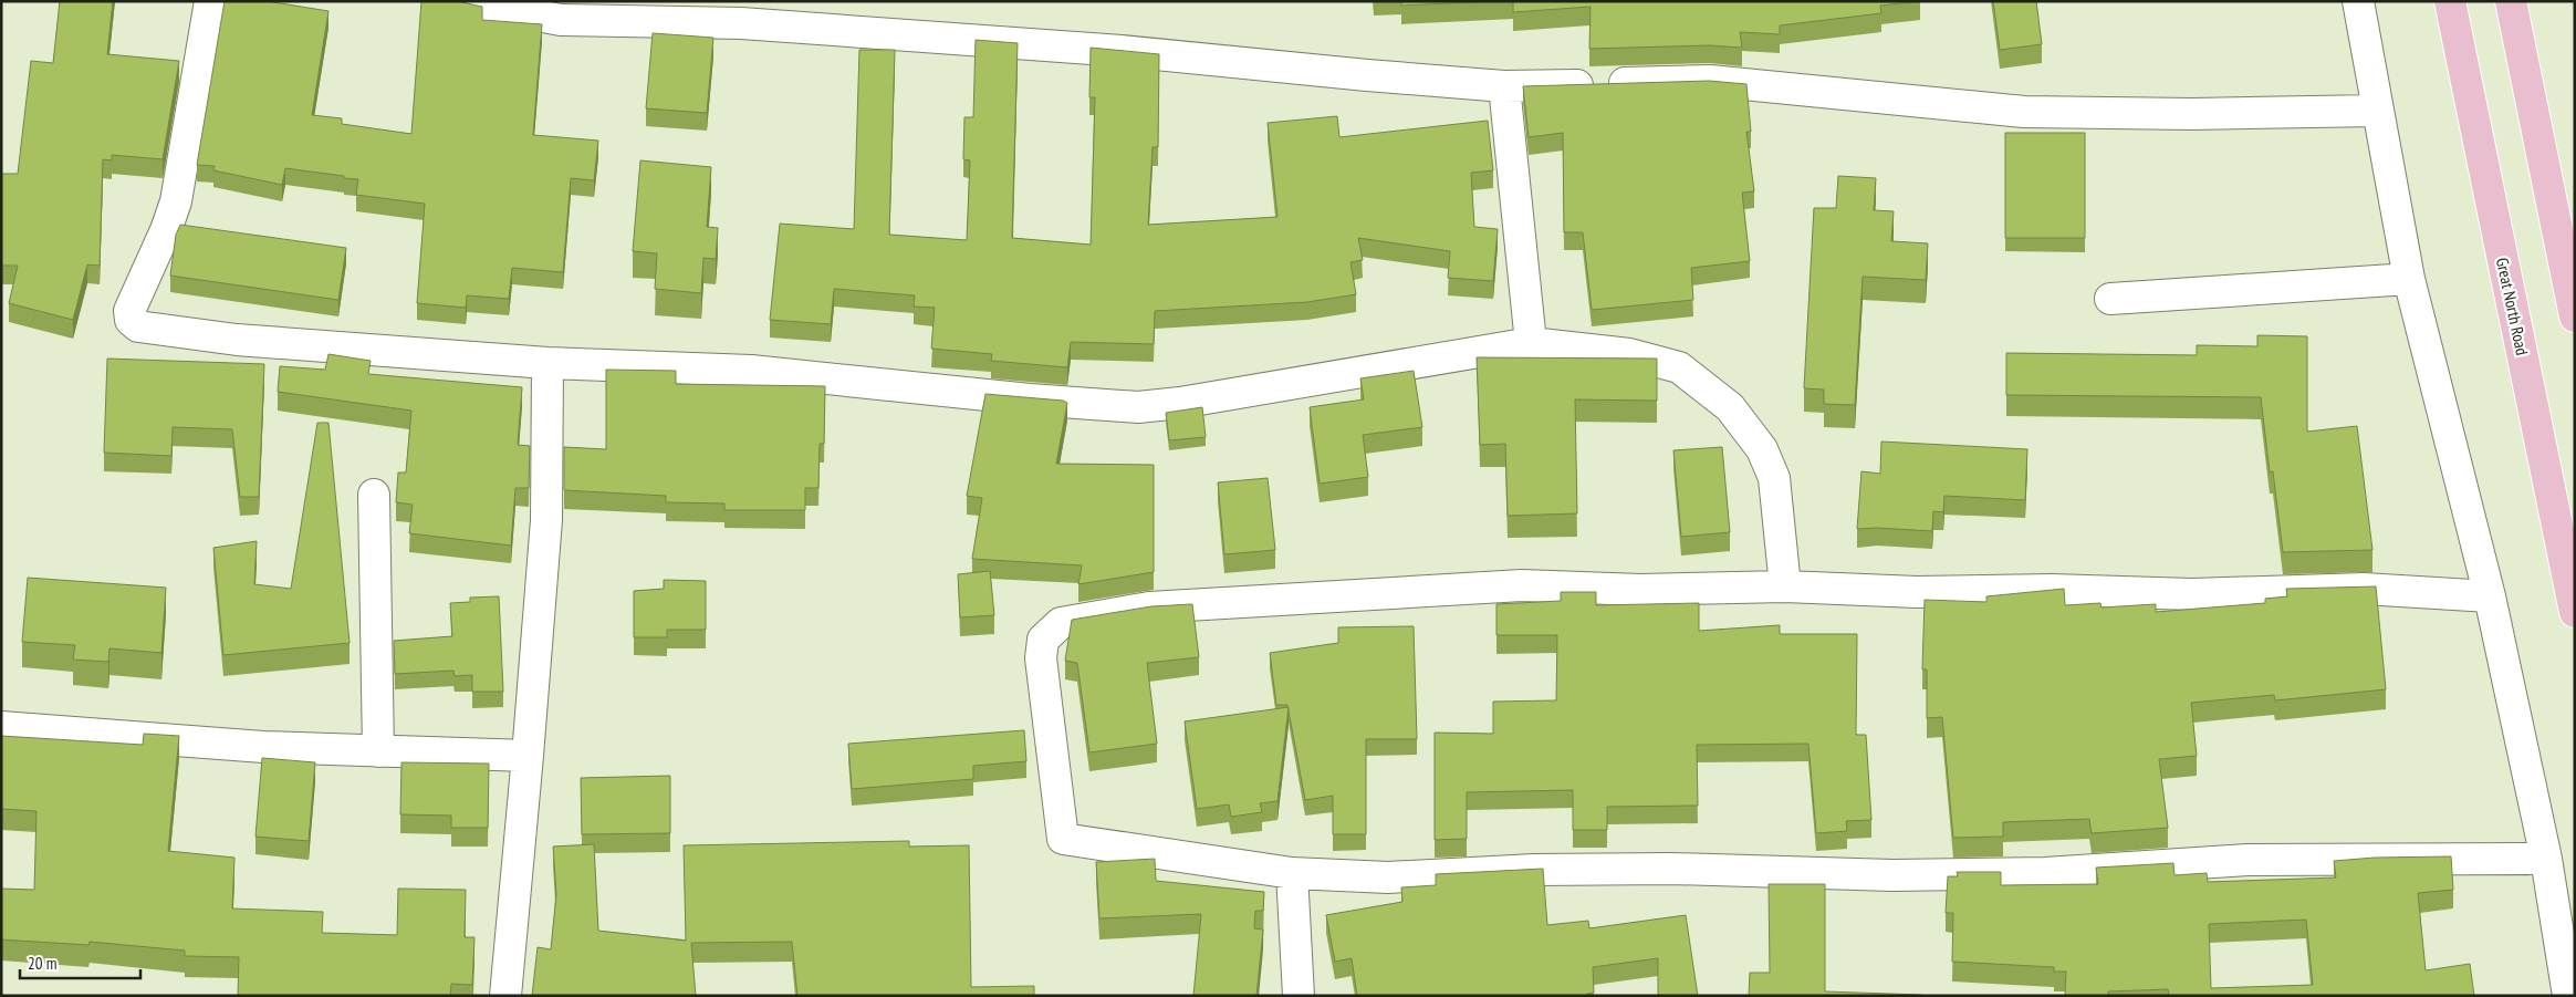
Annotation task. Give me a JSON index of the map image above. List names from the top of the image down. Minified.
{"streets":{"main road":["Great North Road"]},"scale_bar":"20 m"}
